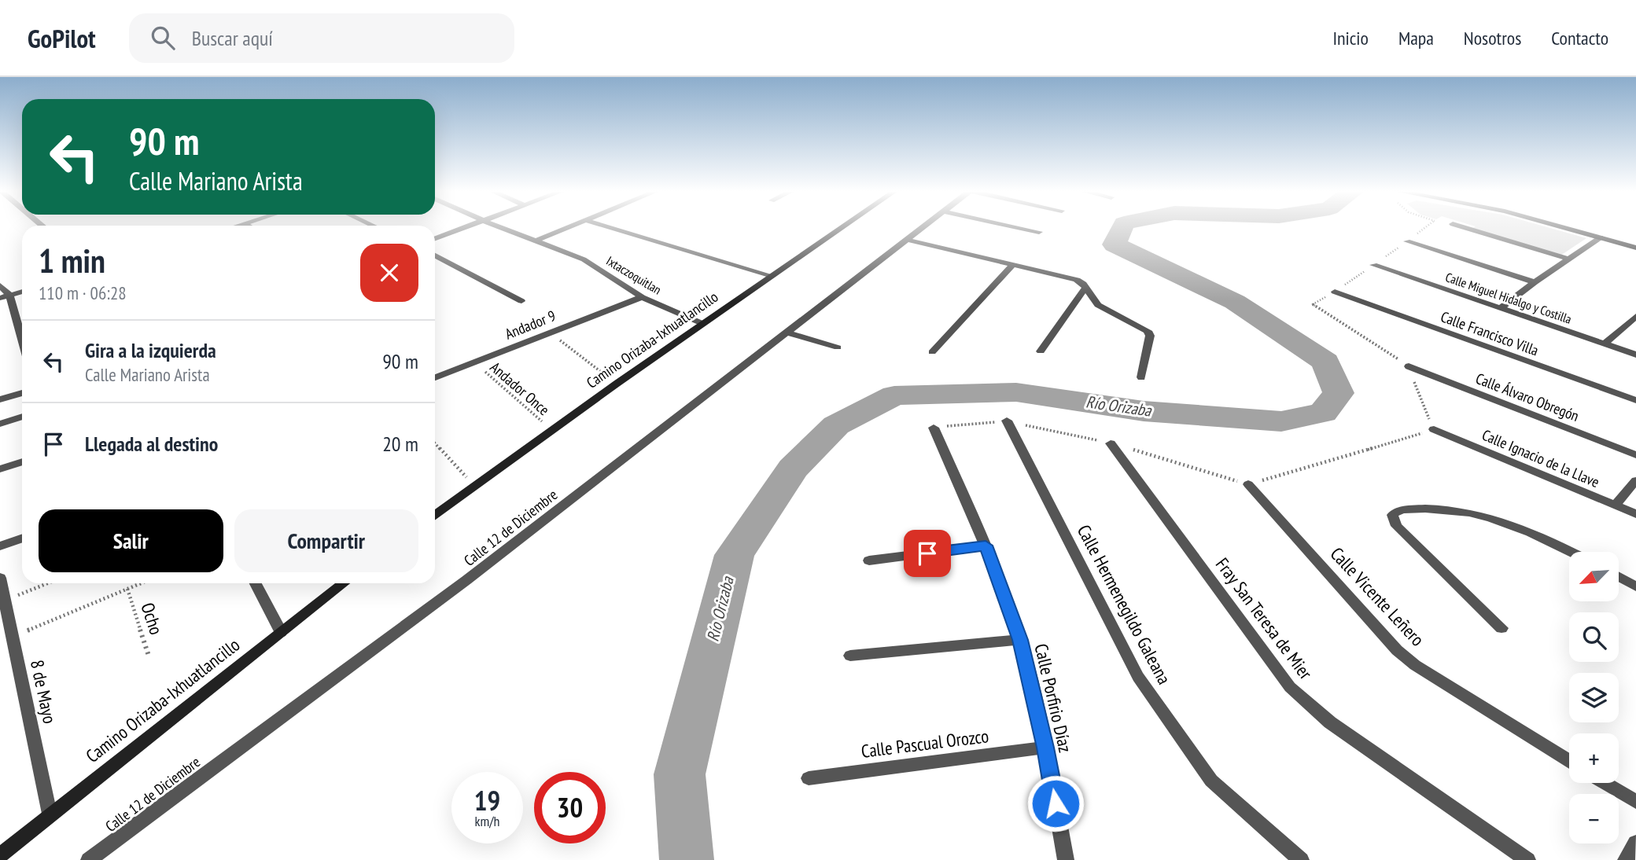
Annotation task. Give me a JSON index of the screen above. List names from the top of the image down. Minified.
{"streets":{"street":["Ixtaczoquitlan","Calle Miguel Hidalgo y Costilla","Andador 9","Calle Francisco Villa","Camino Orizaba-Ixhuatlancillo","Calle Álvaro Obregón","Calle Ignacio de la Llave","Calle 12 de Diciembre","Calle Vicente Leñero","Calle Hermenegildo Galeana","Fray San Teresa de Mier","8 de Mayo","Calle Porfirio Díaz","Calle Pascual Orozco"],"path":["Andador Once","Ocho"]},"crossings":[["Ixtaczoquitlan","Andador 9"],["Ixtaczoquitlan","Camino Orizaba-Ixhuatlancillo"],["Andador 9","Andador Once"],["Camino Orizaba-Ixhuatlancillo","Andador Once"],["Camino Orizaba-Ixhuatlancillo","8 de Mayo"],["Calle Porfirio Díaz","Calle Pascual Orozco"]],"water":["Río Orizaba"],"north":"bottom left","page":{"header":"GoPilot","search":"Buscar aquí","nav":["Inicio","Mapa","Nosotros","Contacto"],"turn":["90 m","Calle Mariano Arista"],"heading":["1 min","110 m · 06:28"],"list":[{"name":"Gira a la izquierda","note":"Calle Mariano Arista","value":"90 m"},{"name":"Llegada al destino","value":"20 m"}],"buttons":["Salir","Compartir"],"map_buttons":["+","−"],"speed":"19 km/h","limit":"30"}}
